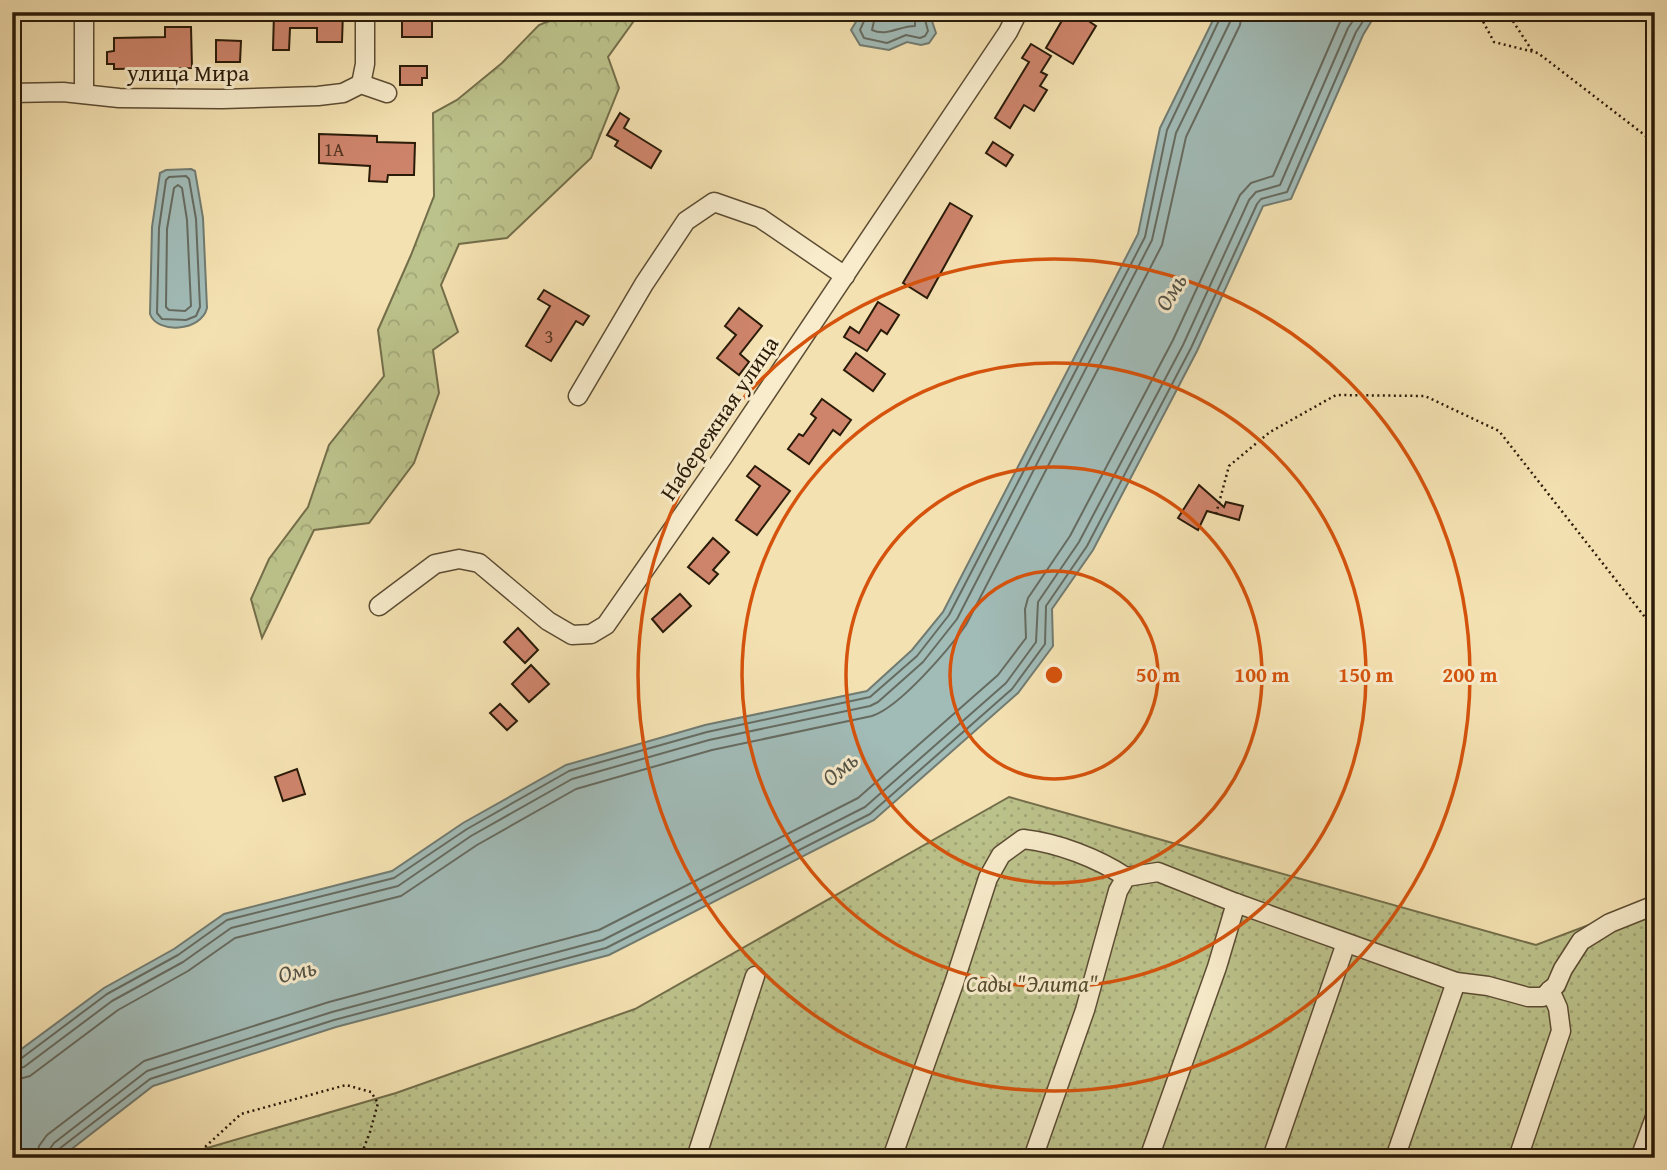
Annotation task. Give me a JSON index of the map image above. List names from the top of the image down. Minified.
{"streets":{"street":["улица Мира","Набережная улица"]},"water":["Омь"],"parks":["Сады \"Элита\""],"house_numbers":["1А","3"],"rings":["50 m","100 m","150 m","200 m"]}
